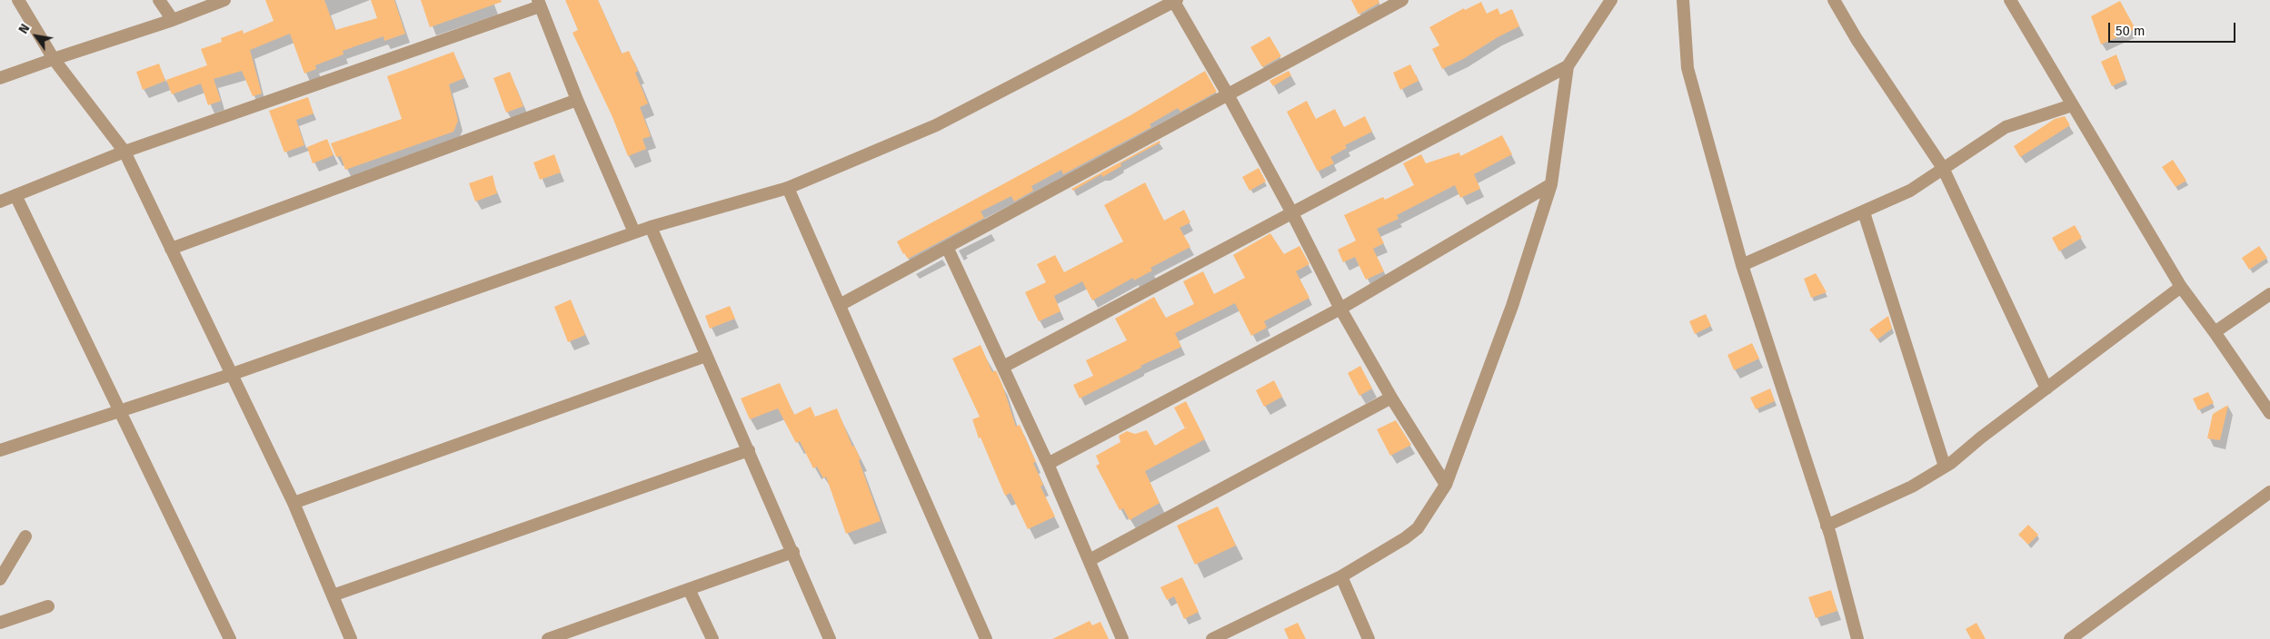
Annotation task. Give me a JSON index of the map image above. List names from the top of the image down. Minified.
{"scale_bar":"50 m","north":"top left"}
